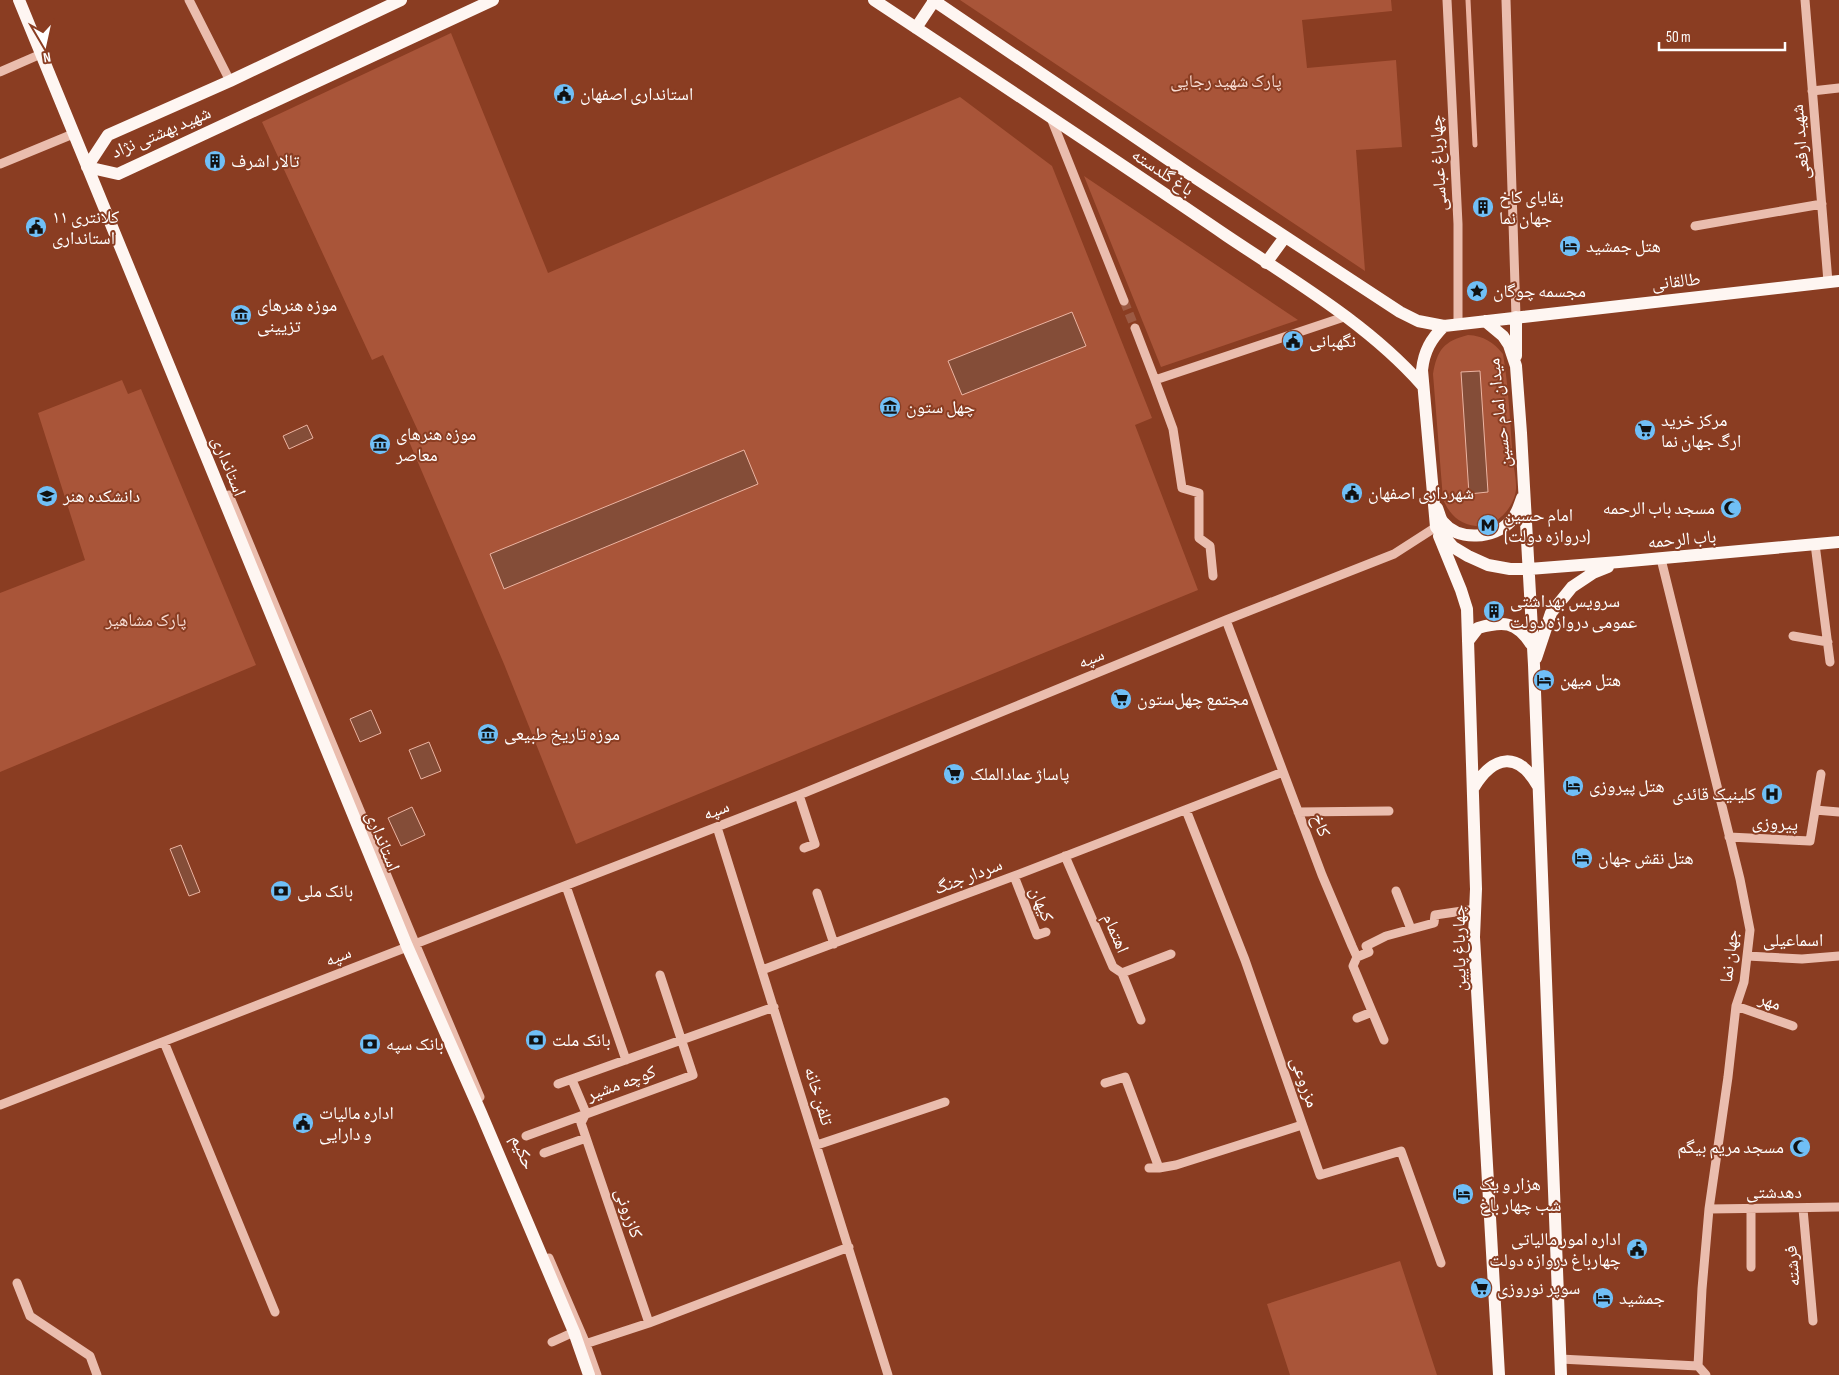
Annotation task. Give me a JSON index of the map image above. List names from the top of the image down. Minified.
{"streets":{"main road":["شهید بهشتی نژاد","باغ گلدسته","طالقانی","میدان امام حسین","استانداری","باب الرحمه","چهارباغ پایین","حکیم"],"street":["شهید ارفعی","چهارباغ عباسی","سپه","پیروزی","کاخ","سردار جنگ","کیهان","اهتمام","اسماعیلی","جهان نما","مهر","مزروعی","كوچه مشير","تلفن خانه","دهدشتی","کازرونی","فرشته"]},"crossings":[["شهید بهشتی نژاد","استانداری"],["شهید ارفعی","طالقانی"],["باغ گلدسته","میدان امام حسین"],["طالقانی","میدان امام حسین"],["میدان امام حسین","باب الرحمه"],["میدان امام حسین","سپه"],["میدان امام حسین","چهارباغ پایین"],["استانداری","سپه"],["استانداری","حکیم"],["باب الرحمه","جهان نما"],["سپه","کاخ"],["سپه","چهارباغ پایین"],["سپه","تلفن خانه"],["سپه","حکیم"],["پیروزی","جهان نما"],["کاخ","سردار جنگ"],["سردار جنگ","کیهان"],["سردار جنگ","اهتمام"],["سردار جنگ","مزروعی"],["سردار جنگ","تلفن خانه"],["اسماعیلی","جهان نما"],["جهان نما","مهر"],["جهان نما","دهدشتی"],["كوچه مشير","کازرونی"],["دهدشتی","فرشته"]],"parks":["پارک شهید رجایی","پارک مشاهیر"],"places":{"public building":["استانداری اصفهان","کلانتری ۱۱ استانداری","نگهبانی","شهرداری اصفهان","اداره مالیات و دارایی","اداره امور مالیاتی چهارباغ دروازه دولت"],"building":["تالار اشرف","بقایای کاخ جهان نما","سرویس بهداشتی عمومی دروازه دولت"],"hotel":["هتل جمشید","هتل میهن","هتل پیروزی","هتل نقش جهان","هزار و یک شب چهار باغ","جمشيد"],"place":["مجسمه چوگان"],"museum":["موزه هنرهای تزیینی","چهل ستون","موزه هنرهای معاصر","موزه تاریخ طبیعی"],"supermarket":["مرکز خرید ارگ جهان نما","مجتمع چهل‌ستون","پاساژ عمادالملک","سوپر نوروزی"],"school or university":["دانشکده هنر"],"mosque":["مسجد باب الرحمه","مسجد مریم بیگم"],"metro station":["امام حسین (دروازه دولت)"],"hospital":["کلینیک قائدی"],"bank":["بانک ملی","بانک ملت","بانک سپه"]},"scale_bar":"50 m","north":"bottom"}
